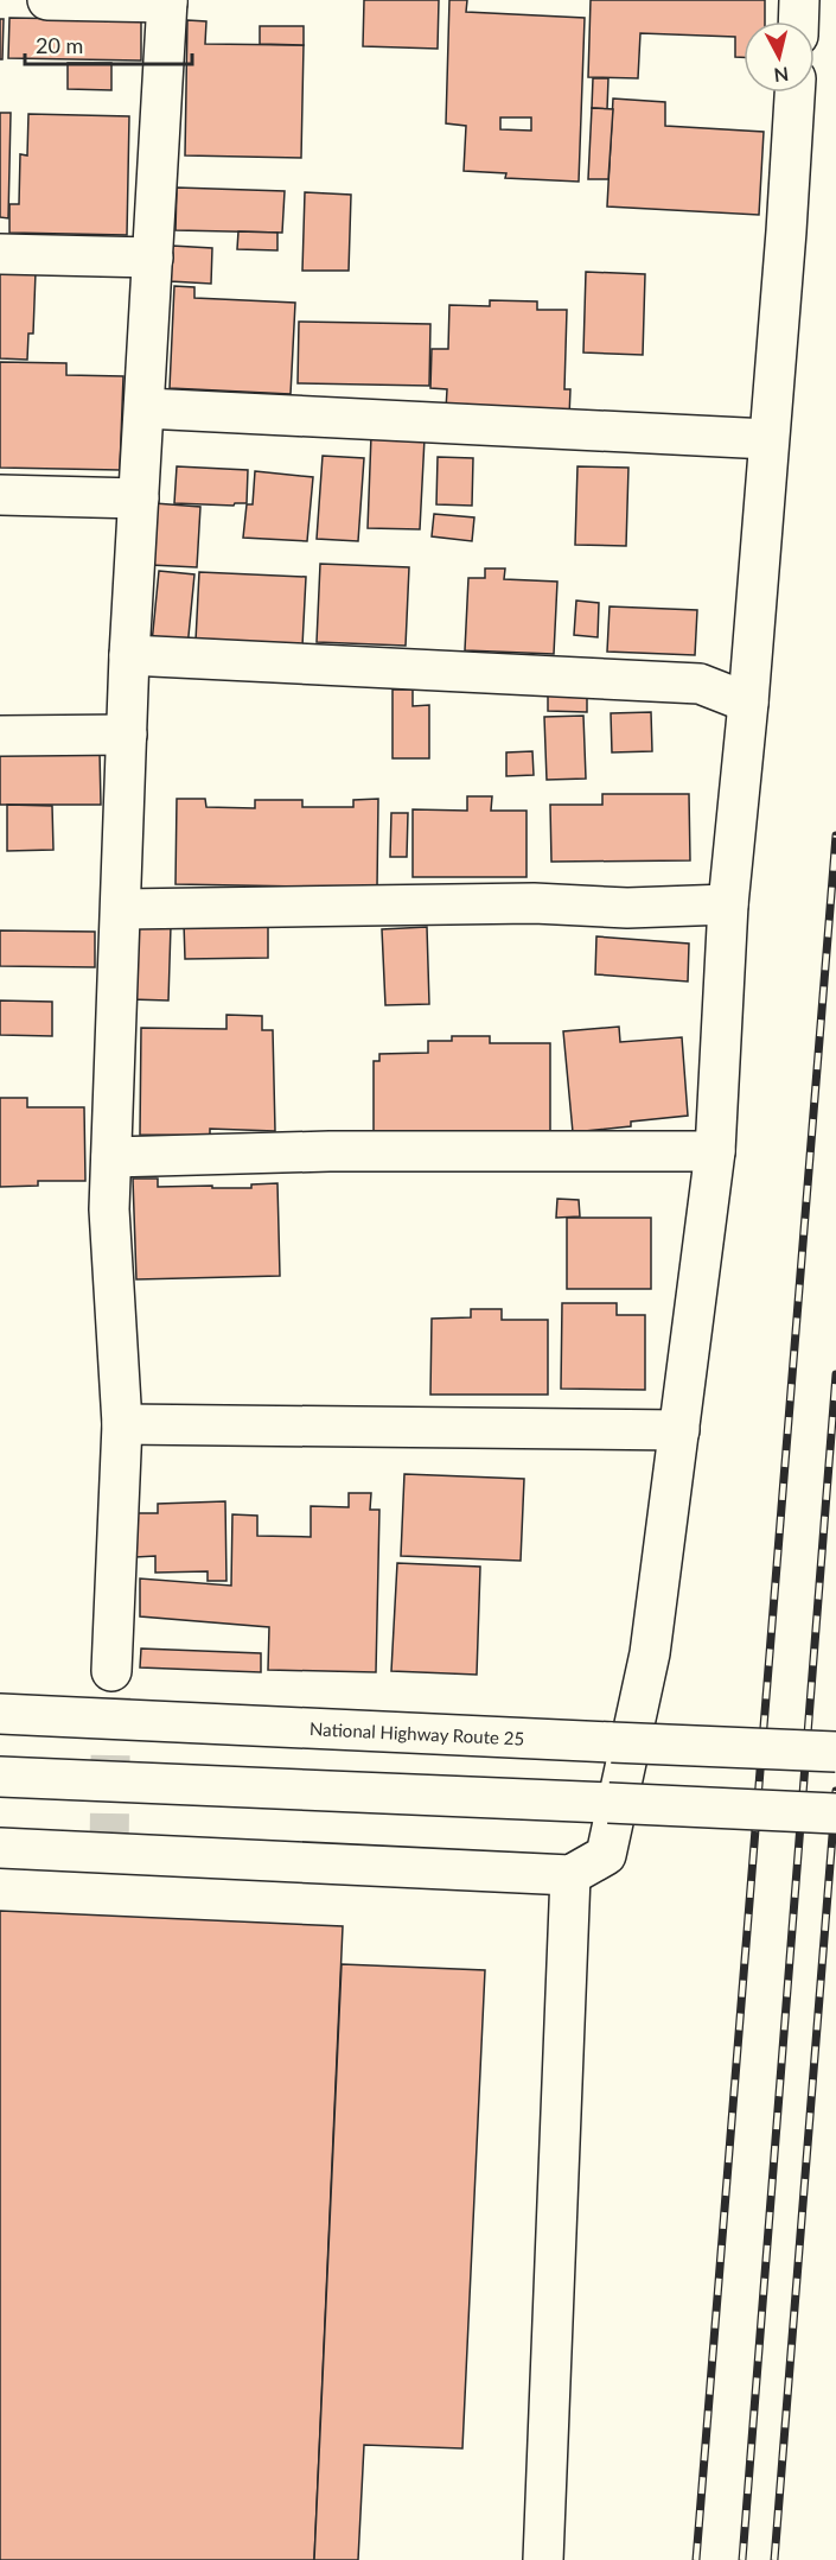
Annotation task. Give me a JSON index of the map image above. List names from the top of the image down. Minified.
{"streets":{"main road":["National Highway Route 25"]},"scale_bar":"20 m","north":"bottom"}
